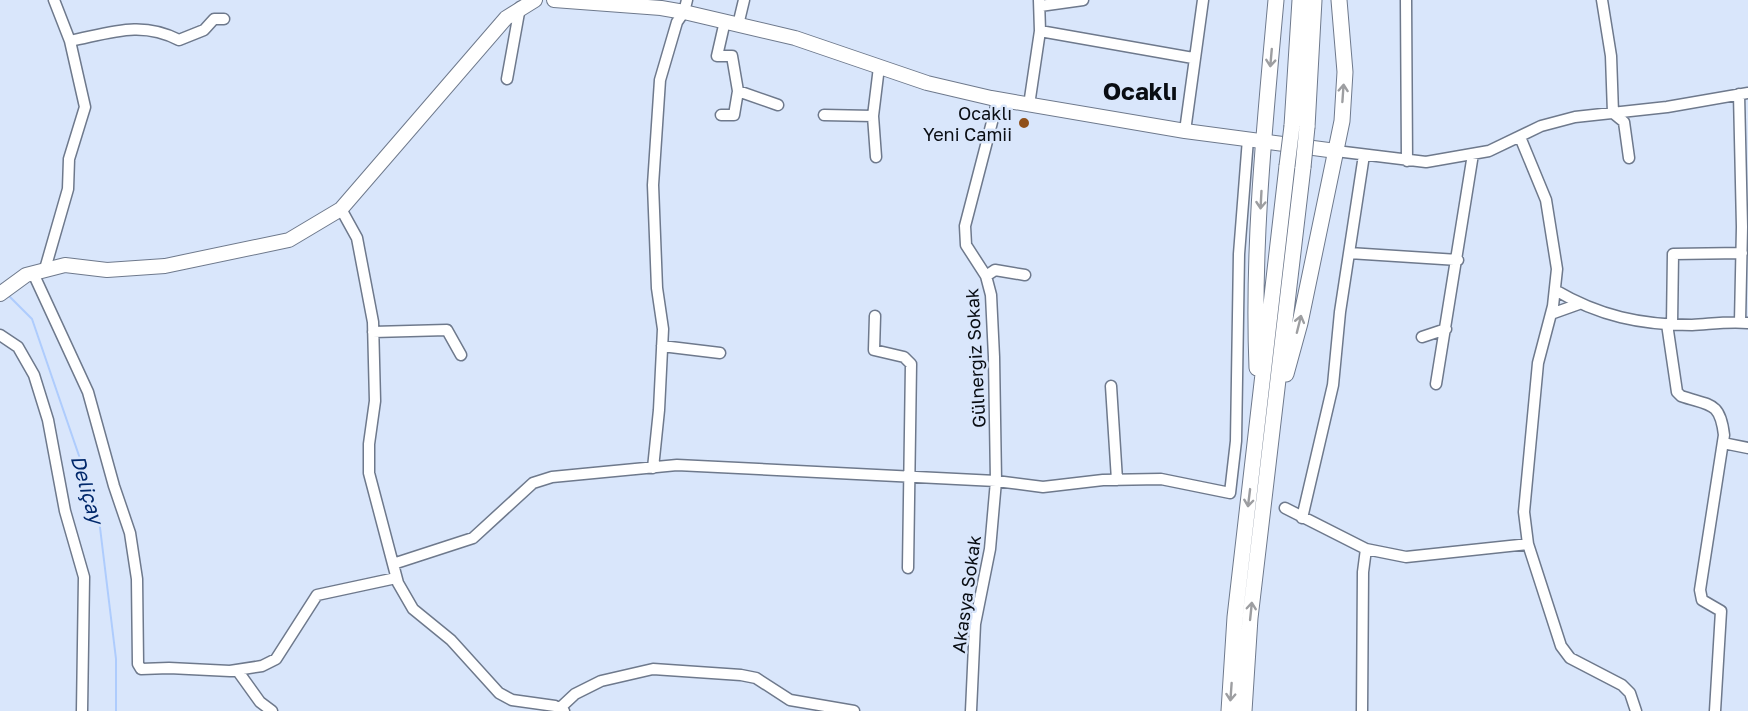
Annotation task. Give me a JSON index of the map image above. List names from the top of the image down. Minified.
{"streets":{"street":["Gülnergiz Sokak","Akasya Sokak"]},"crossings":[["Gülnergiz Sokak","Akasya Sokak"]],"districts":["Ocaklı"],"water":["Deliçay"],"places":["Ocaklı Yeni Camii"]}
